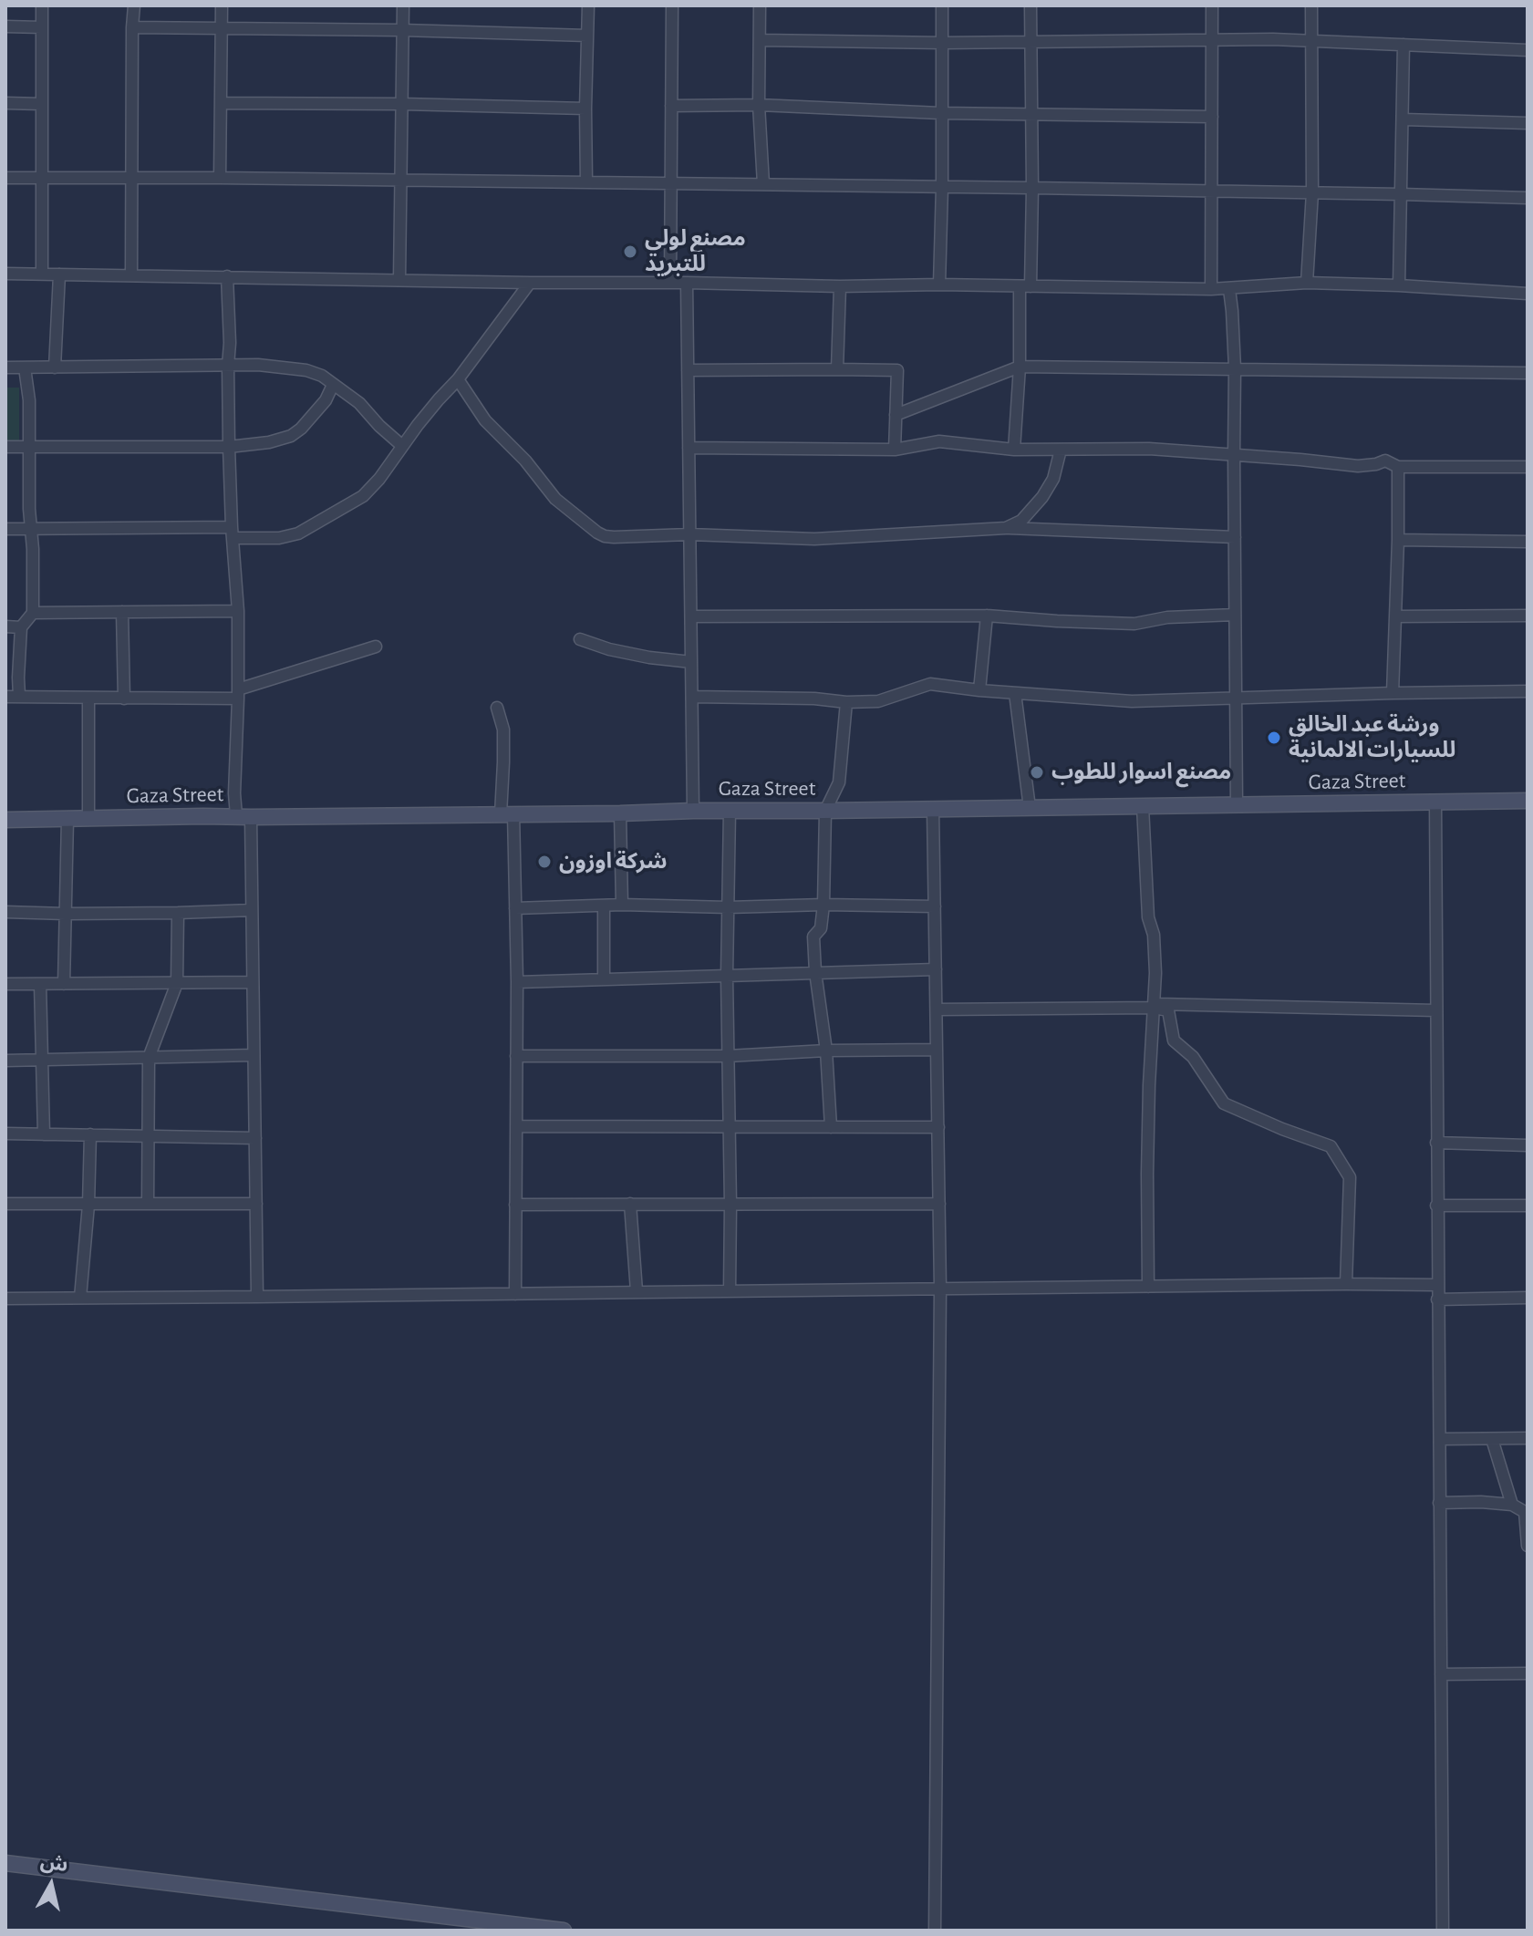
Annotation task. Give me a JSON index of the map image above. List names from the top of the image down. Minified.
{"streets":{"main road":["Gaza Street"]},"places":["مصنع لولي للتبريد","ورشة عبد الخالق للسيارات الالمانية","مصنع اسوار للطوب","شركة اوزون"],"north":"top"}
